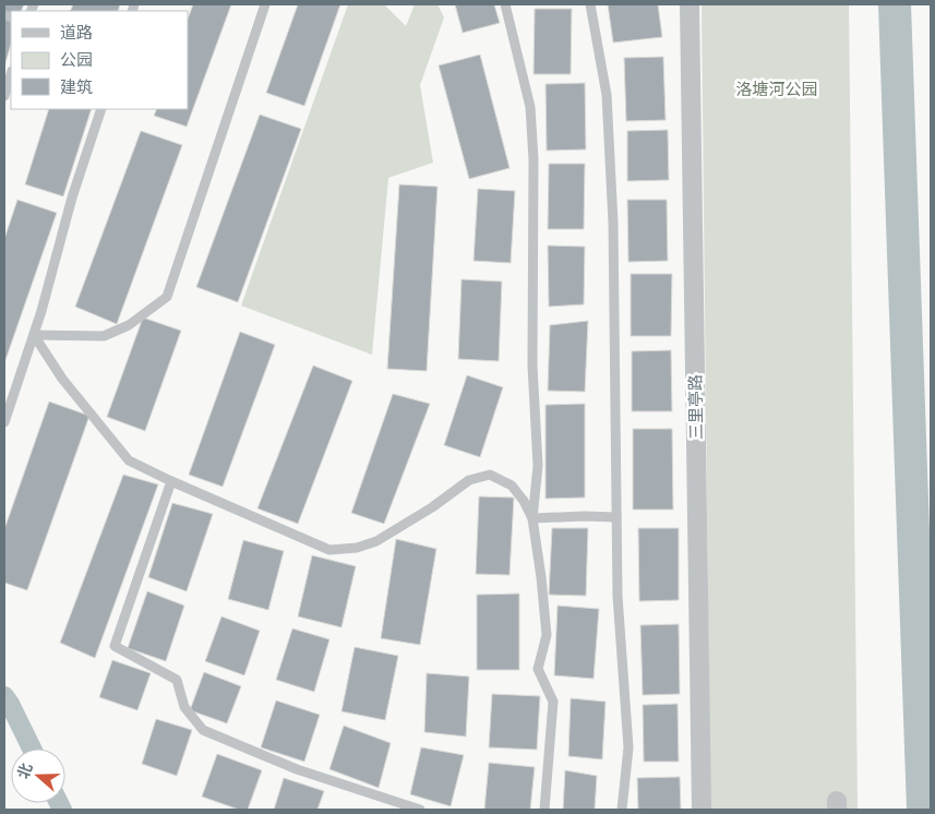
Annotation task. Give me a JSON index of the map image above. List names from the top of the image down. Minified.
{"streets":{"street":["三里亭路"]},"parks":["洛塘河公园"],"legend":["道路","公园","建筑"],"north":"left"}
